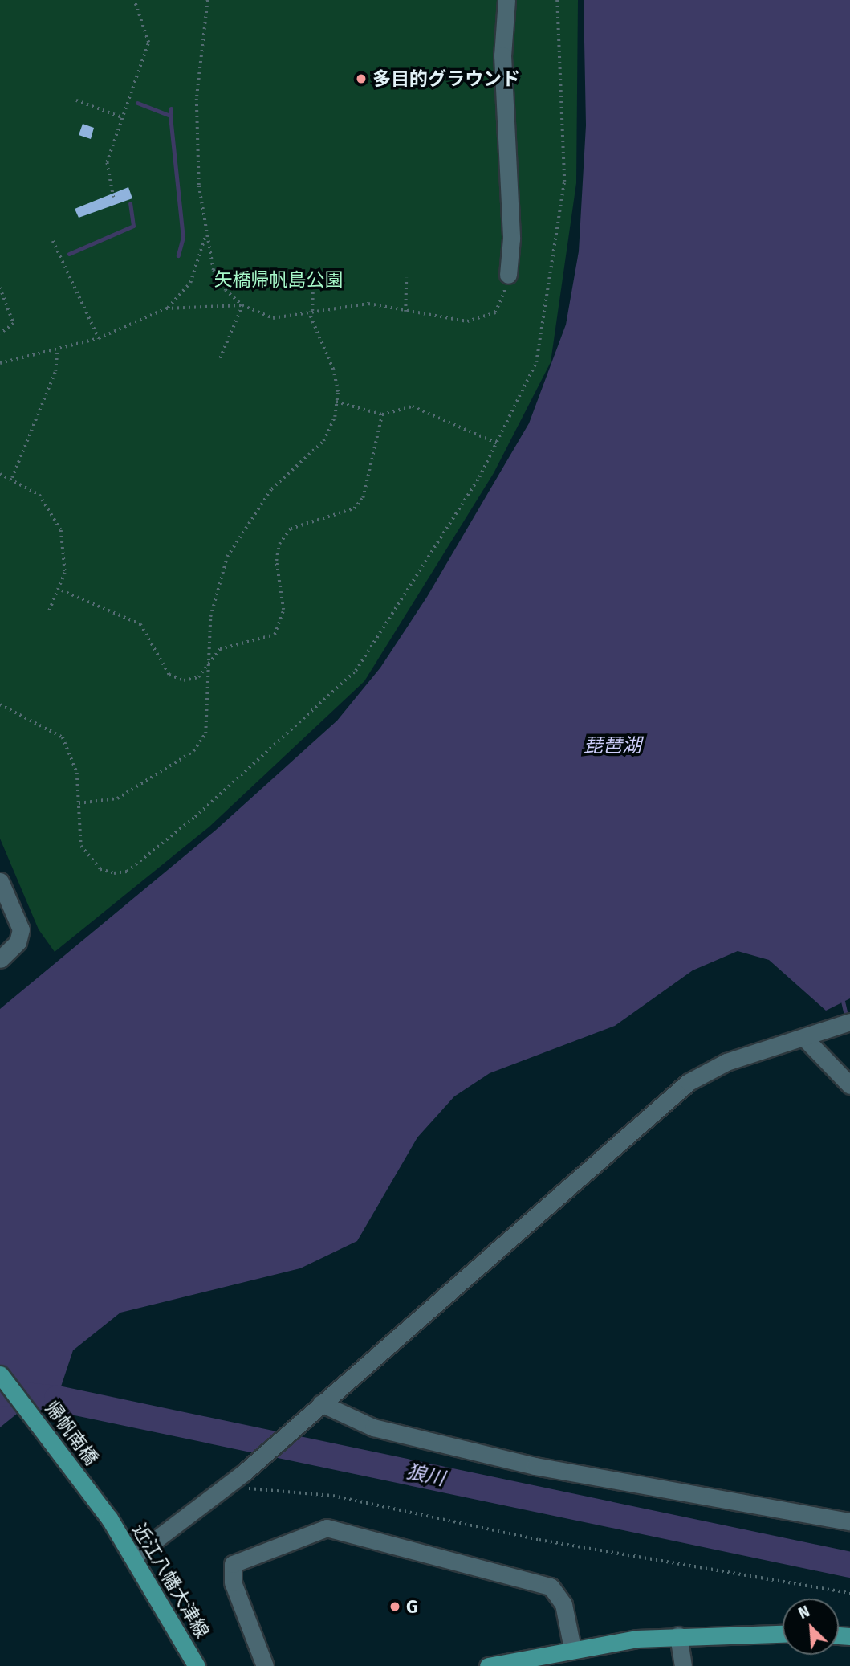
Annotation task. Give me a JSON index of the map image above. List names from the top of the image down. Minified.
{"streets":{"main road":["帰帆南橋","近江八幡大津線"]},"crossings":[["帰帆南橋","近江八幡大津線"]],"water":["琵琶湖","狼川"],"parks":["矢橋帰帆島公園"],"places":["多目的グラウンド","G"],"north":"top left"}
